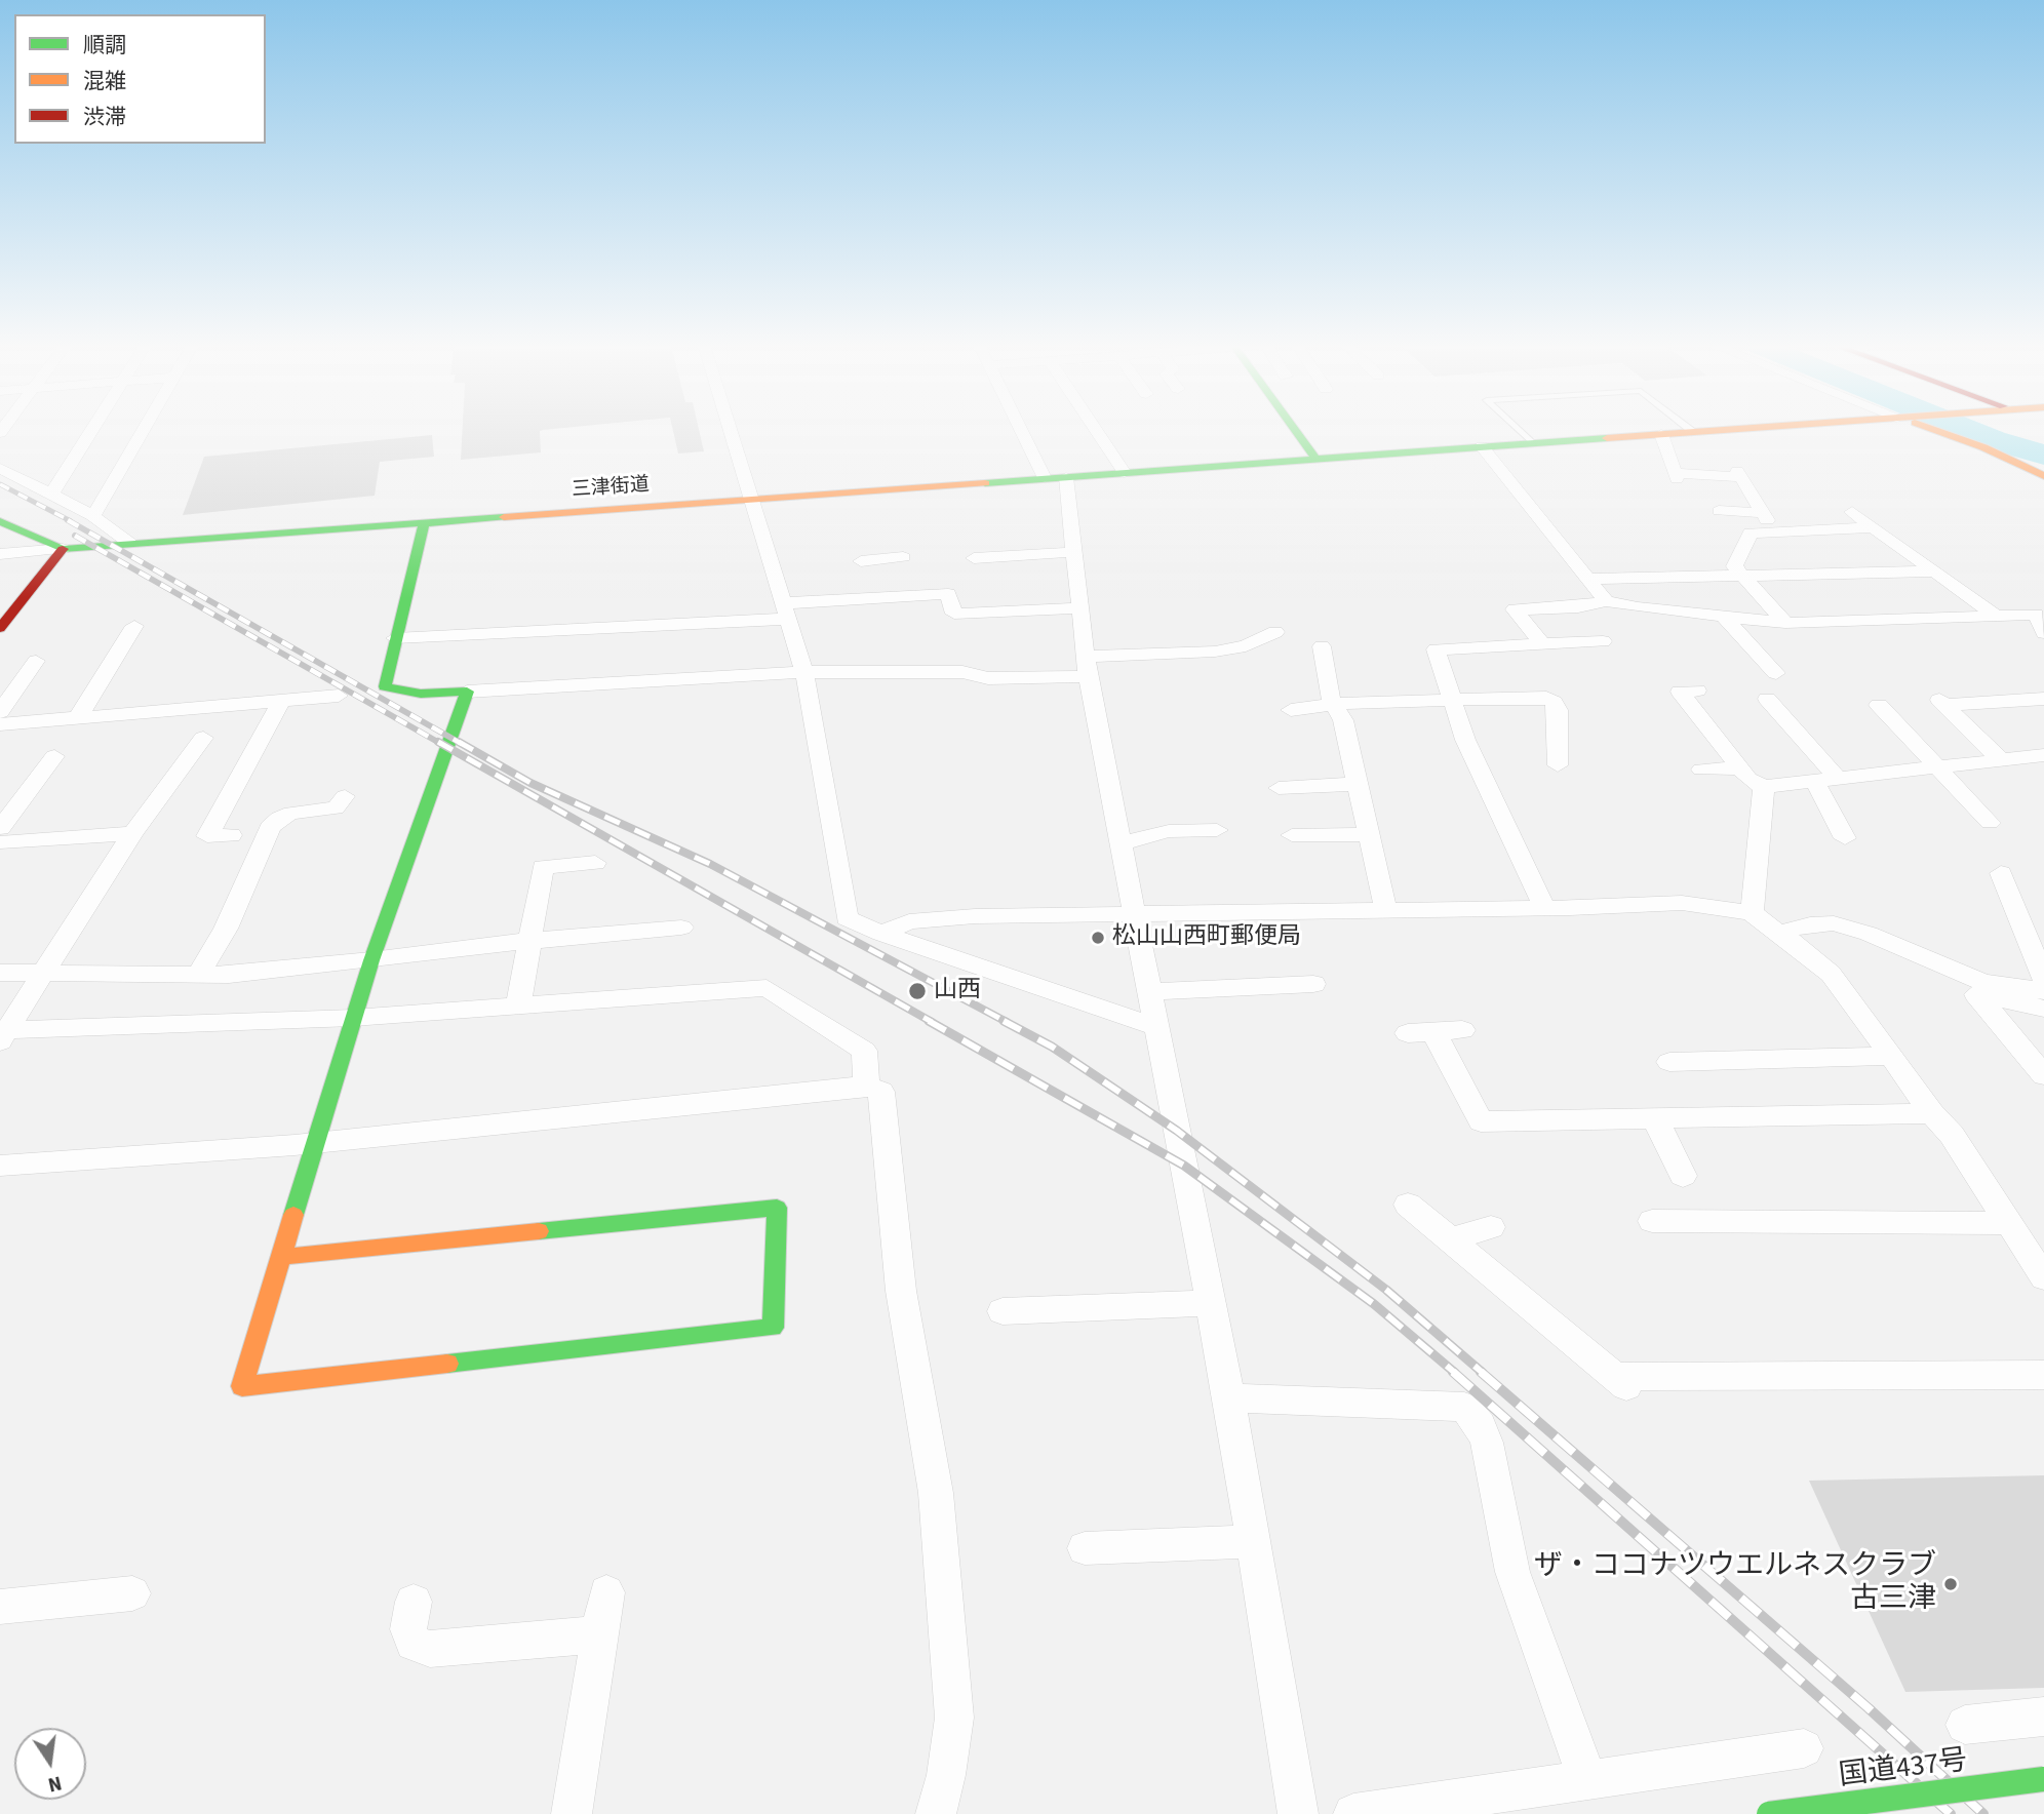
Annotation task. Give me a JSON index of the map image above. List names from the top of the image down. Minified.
{"streets":{"main road":["三津街道","国道437号"]},"places":["松山山西町郵便局","山西","ザ・ココナツウエルネスクラブ 古三津"],"legend":["順調","混雑","渋滞"],"north":"bottom"}
